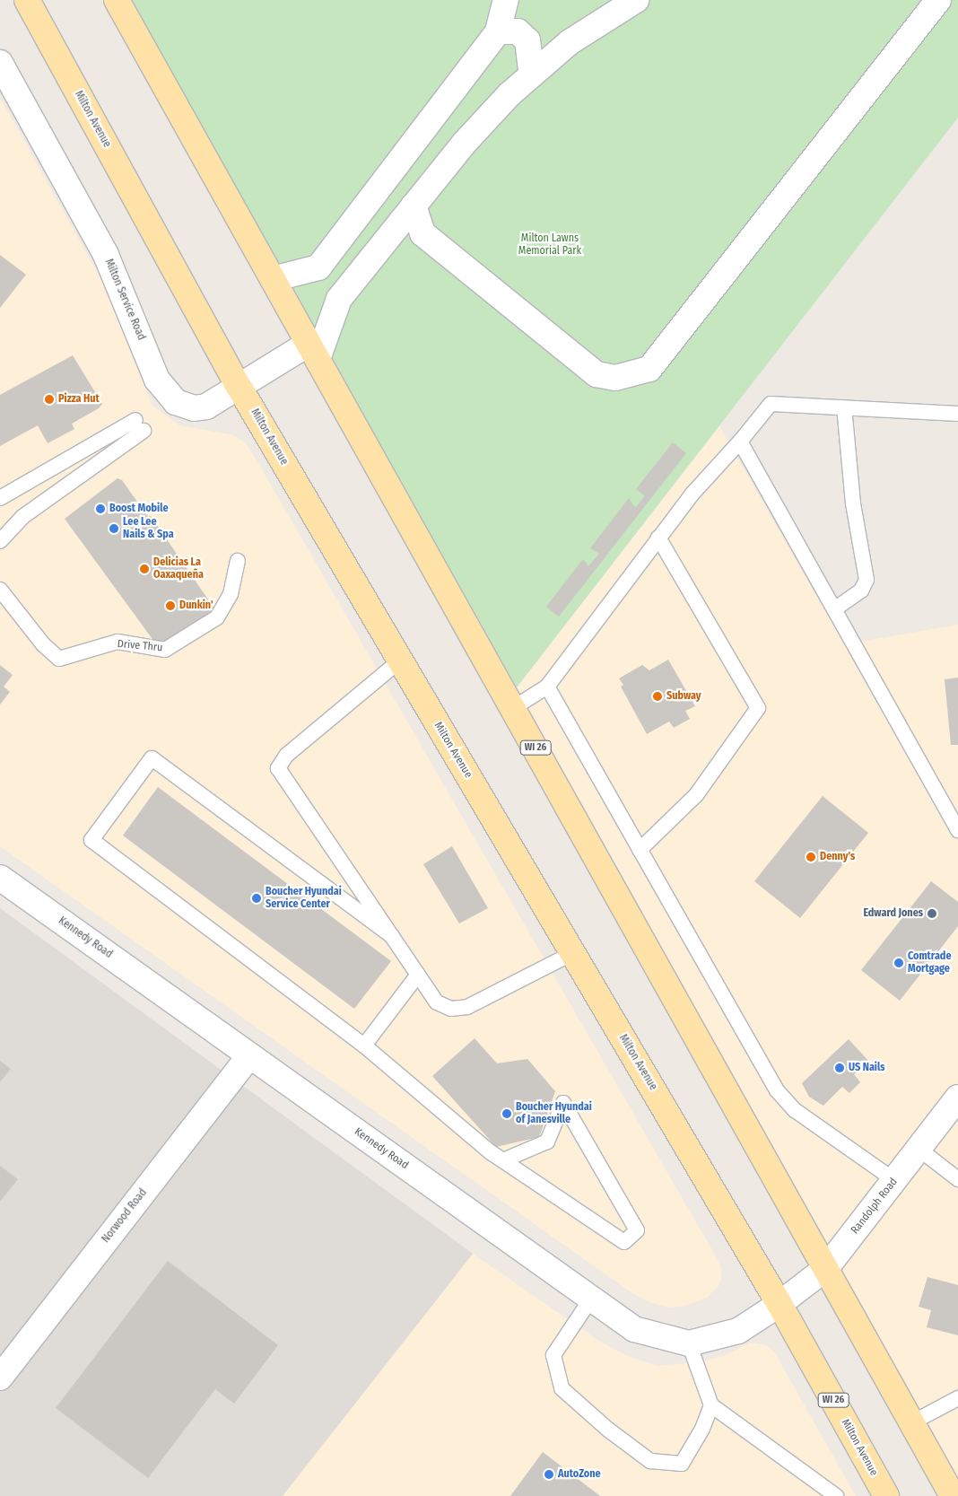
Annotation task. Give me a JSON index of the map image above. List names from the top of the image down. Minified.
{"streets":{"main road":["Milton Avenue","WI 26"],"street":["Milton Service Road","Kennedy Road","Randolph Road","Norwood Road"],"lane":["Drive Thru"]},"crossings":[["Milton Avenue","Milton Service Road"],["Milton Avenue","Kennedy Road"],["Milton Avenue","Randolph Road"],["Milton Service Road","WI 26"],["WI 26","Randolph Road"],["Kennedy Road","Randolph Road"],["Kennedy Road","Norwood Road"]],"parks":["Milton Lawns Memorial Park"],"places":["Pizza Hut","Boost Mobile","Lee Lee Nails & Spa","Delicias La Oaxaqueña","Dunkin'","Subway","Denny's","Boucher Hyundai Service Center","Edward Jones","Comtrade Mortgage","US Nails","Boucher Hyundai of Janesville","AutoZone"]}
